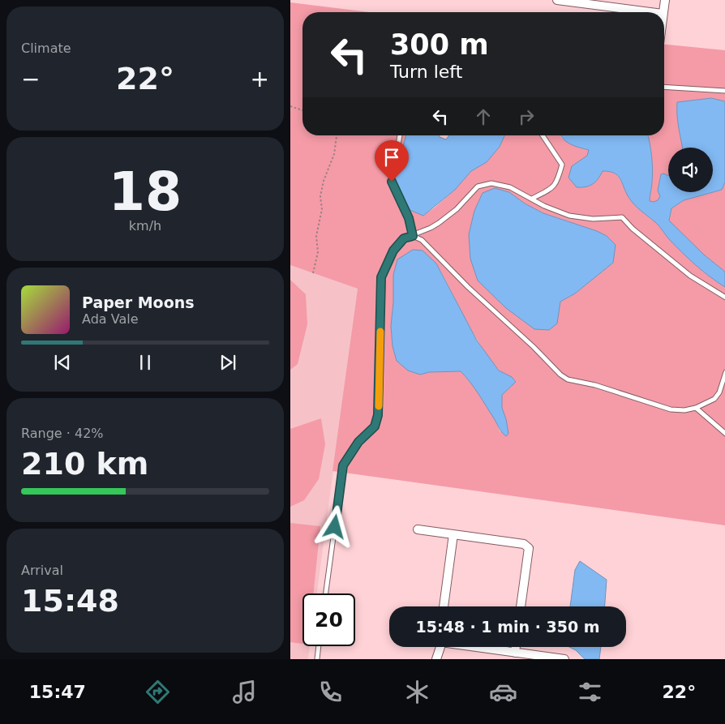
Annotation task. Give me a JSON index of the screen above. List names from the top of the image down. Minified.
{"page":{"tile":["Climate",["18","km/h"],["Range · 42%","210 km"],["Arrival","15:48"]],"turn":["300 m","Turn left"],"heat":["−","22°","+"],"song":["Paper Moons","Ada Vale"],"limit":"20","trip":"15:48 · 1 min · 350 m","tabs":["15:47","22°"]}}
